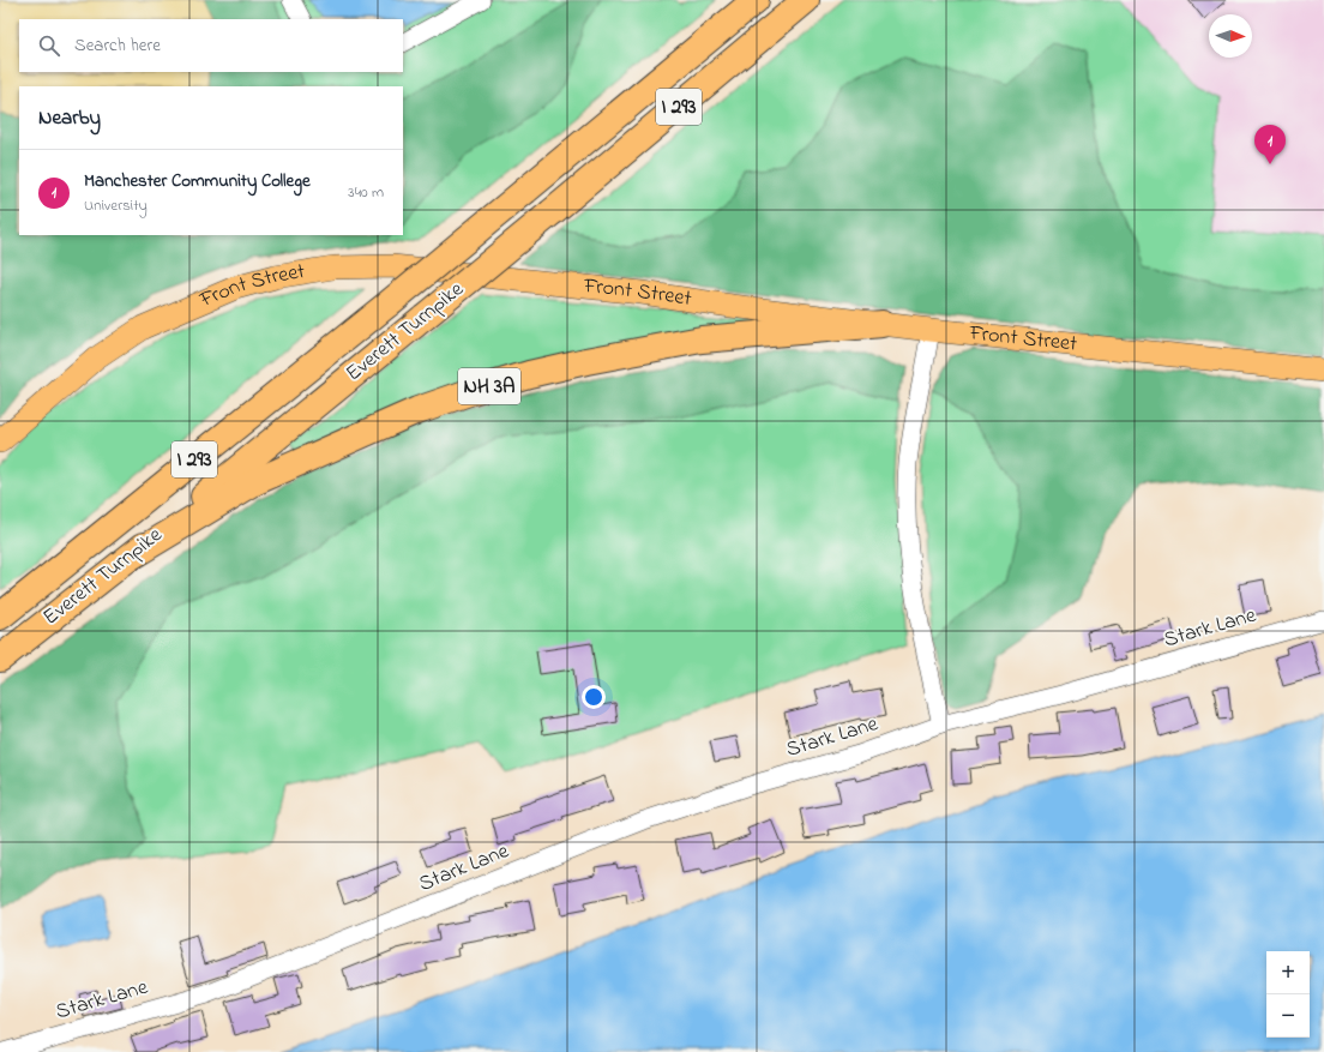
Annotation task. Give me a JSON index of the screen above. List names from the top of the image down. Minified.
{"streets":{"highway":["I 293","Everett Turnpike","NH 3A"],"main road":["Front Street"],"street":["Stark Lane"]},"crossings":[["Front Street","NH 3A"],["Everett Turnpike","NH 3A"]],"north":"right","page":{"search":"Search here","heading":"Nearby","pins":"1","list":[{"mark":"1","name":"Manchester Community College","note":"University","value":"340 m"}],"map_buttons":["+","−"]}}
